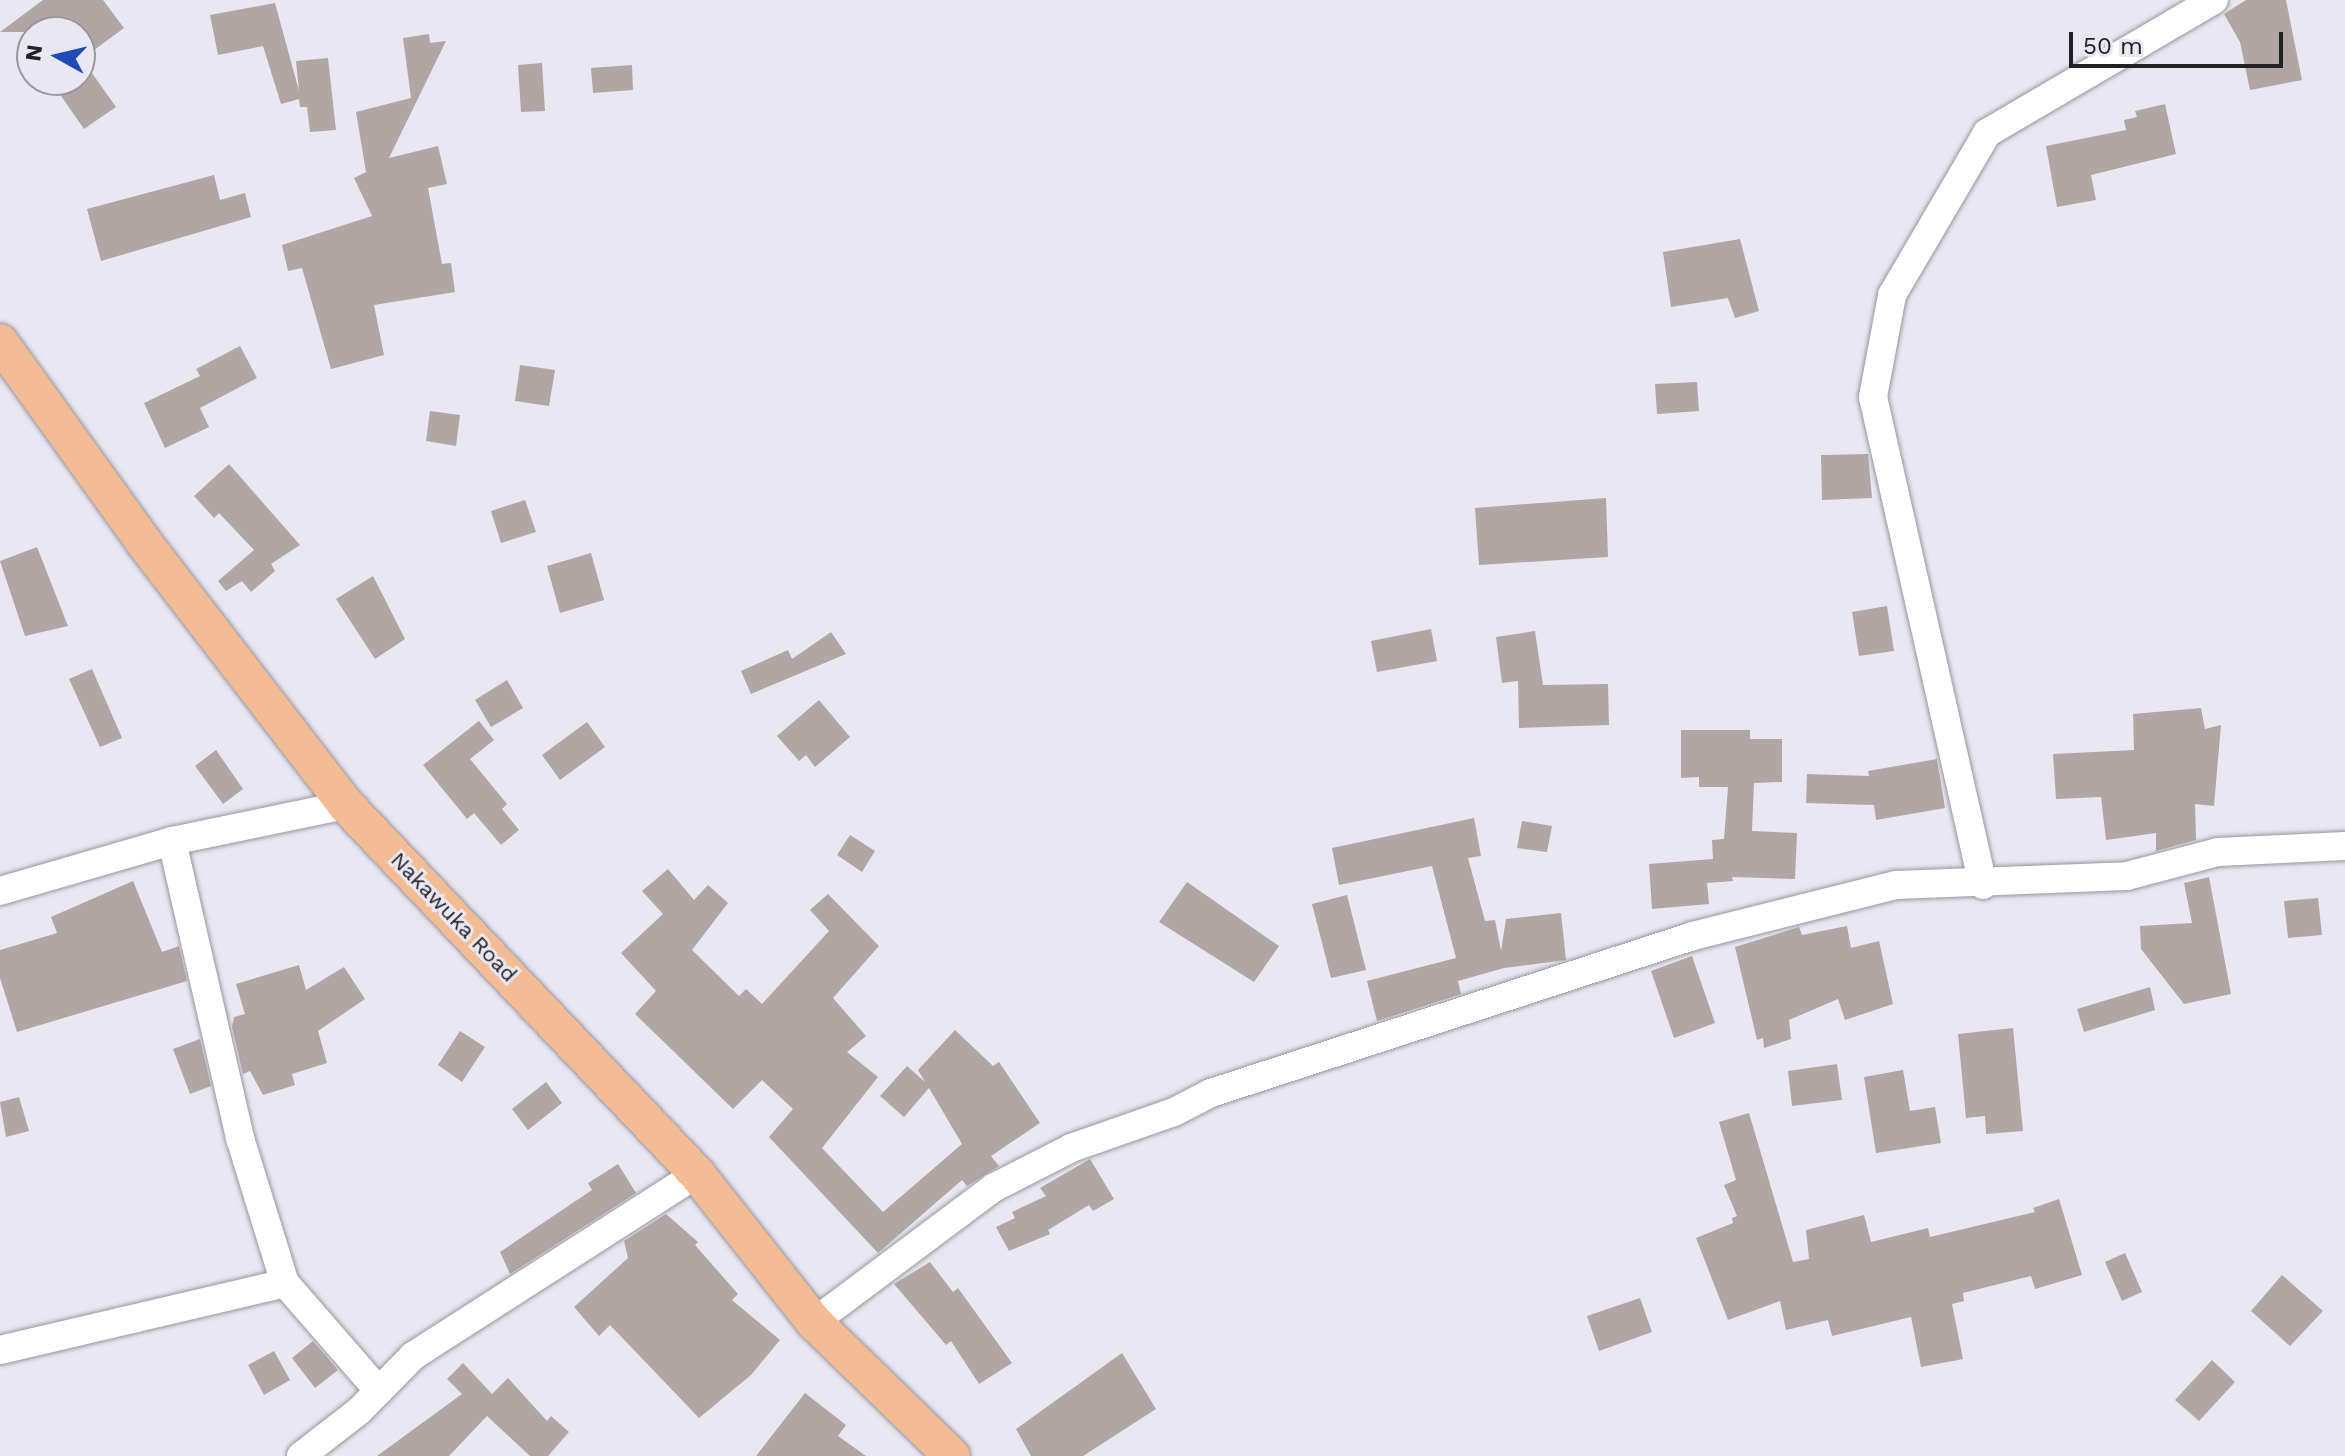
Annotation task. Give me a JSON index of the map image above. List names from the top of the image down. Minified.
{"streets":{"main road":["Nakawuka Road"]},"scale_bar":"50 m","north":"left"}
